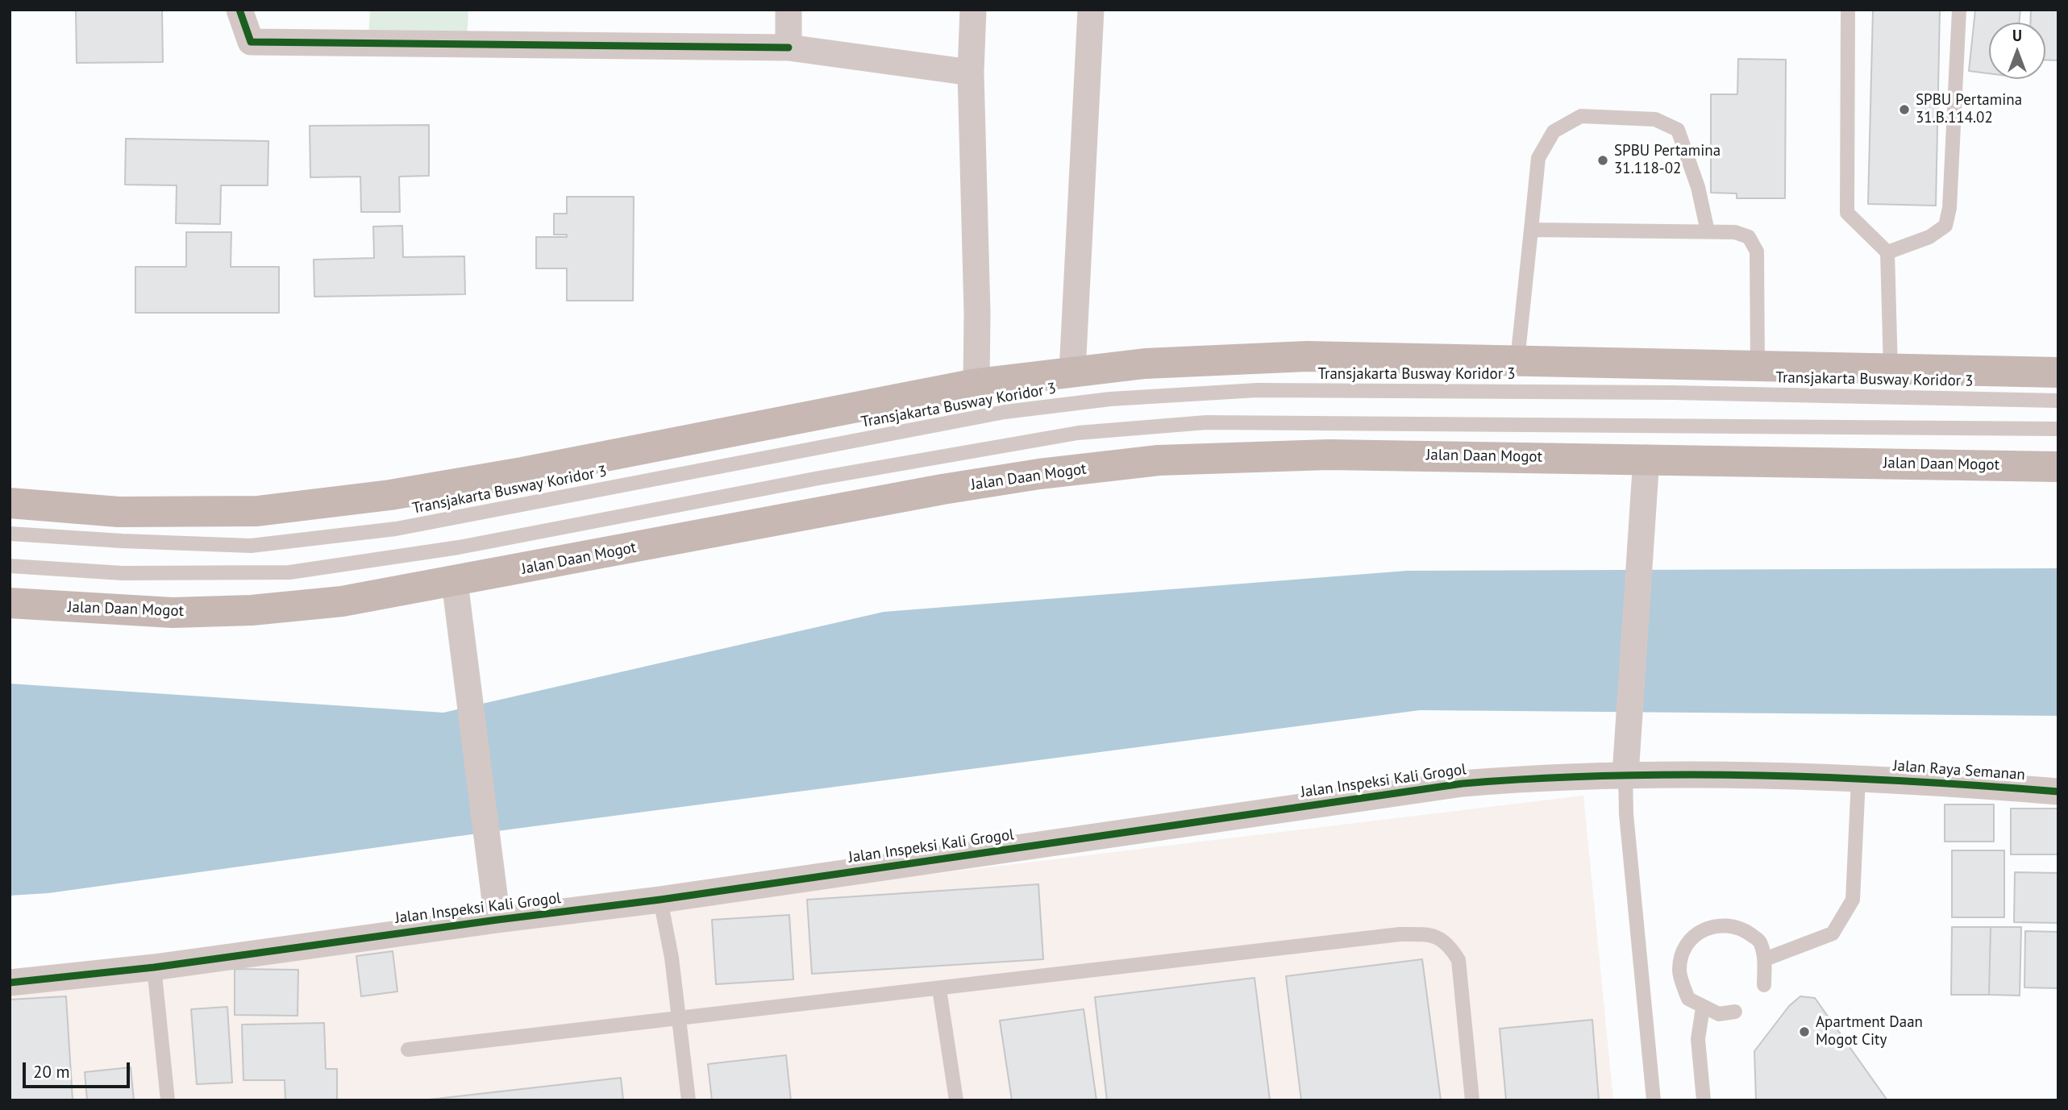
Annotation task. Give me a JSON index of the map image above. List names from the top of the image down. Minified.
{"streets":{"highway":["Jalan Daan Mogot"],"street":["Jalan Raya Semanan","Jalan Inspeksi Kali Grogol"],"lane":["Transjakarta Busway Koridor 3"]},"crossings":[["Jalan Raya Semanan","Jalan Inspeksi Kali Grogol"]],"places":["SPBU Pertamina 31.B.114.02","SPBU Pertamina 31.118-02","Apartment Daan Mogot City"],"scale_bar":"20 m","north":"top"}
